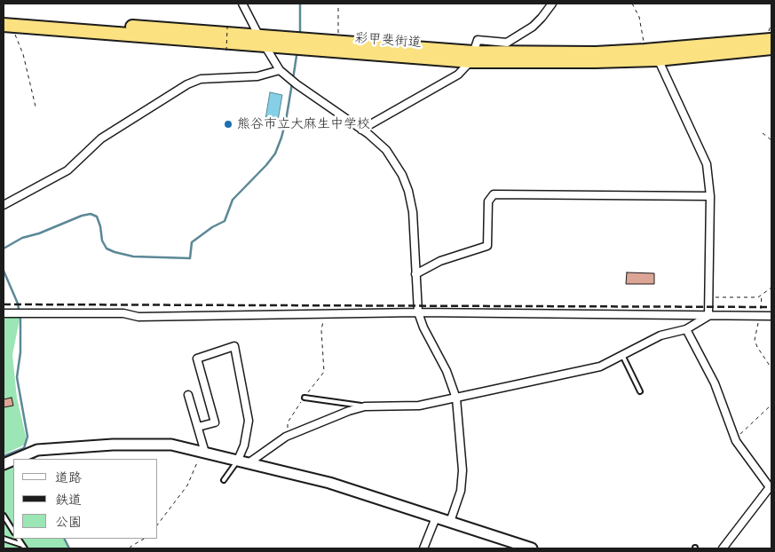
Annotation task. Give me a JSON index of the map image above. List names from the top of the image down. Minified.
{"streets":{"highway":["彩甲斐街道"]},"places":["熊谷市立大麻生中学校"],"legend":["道路","鉄道","公園"]}
